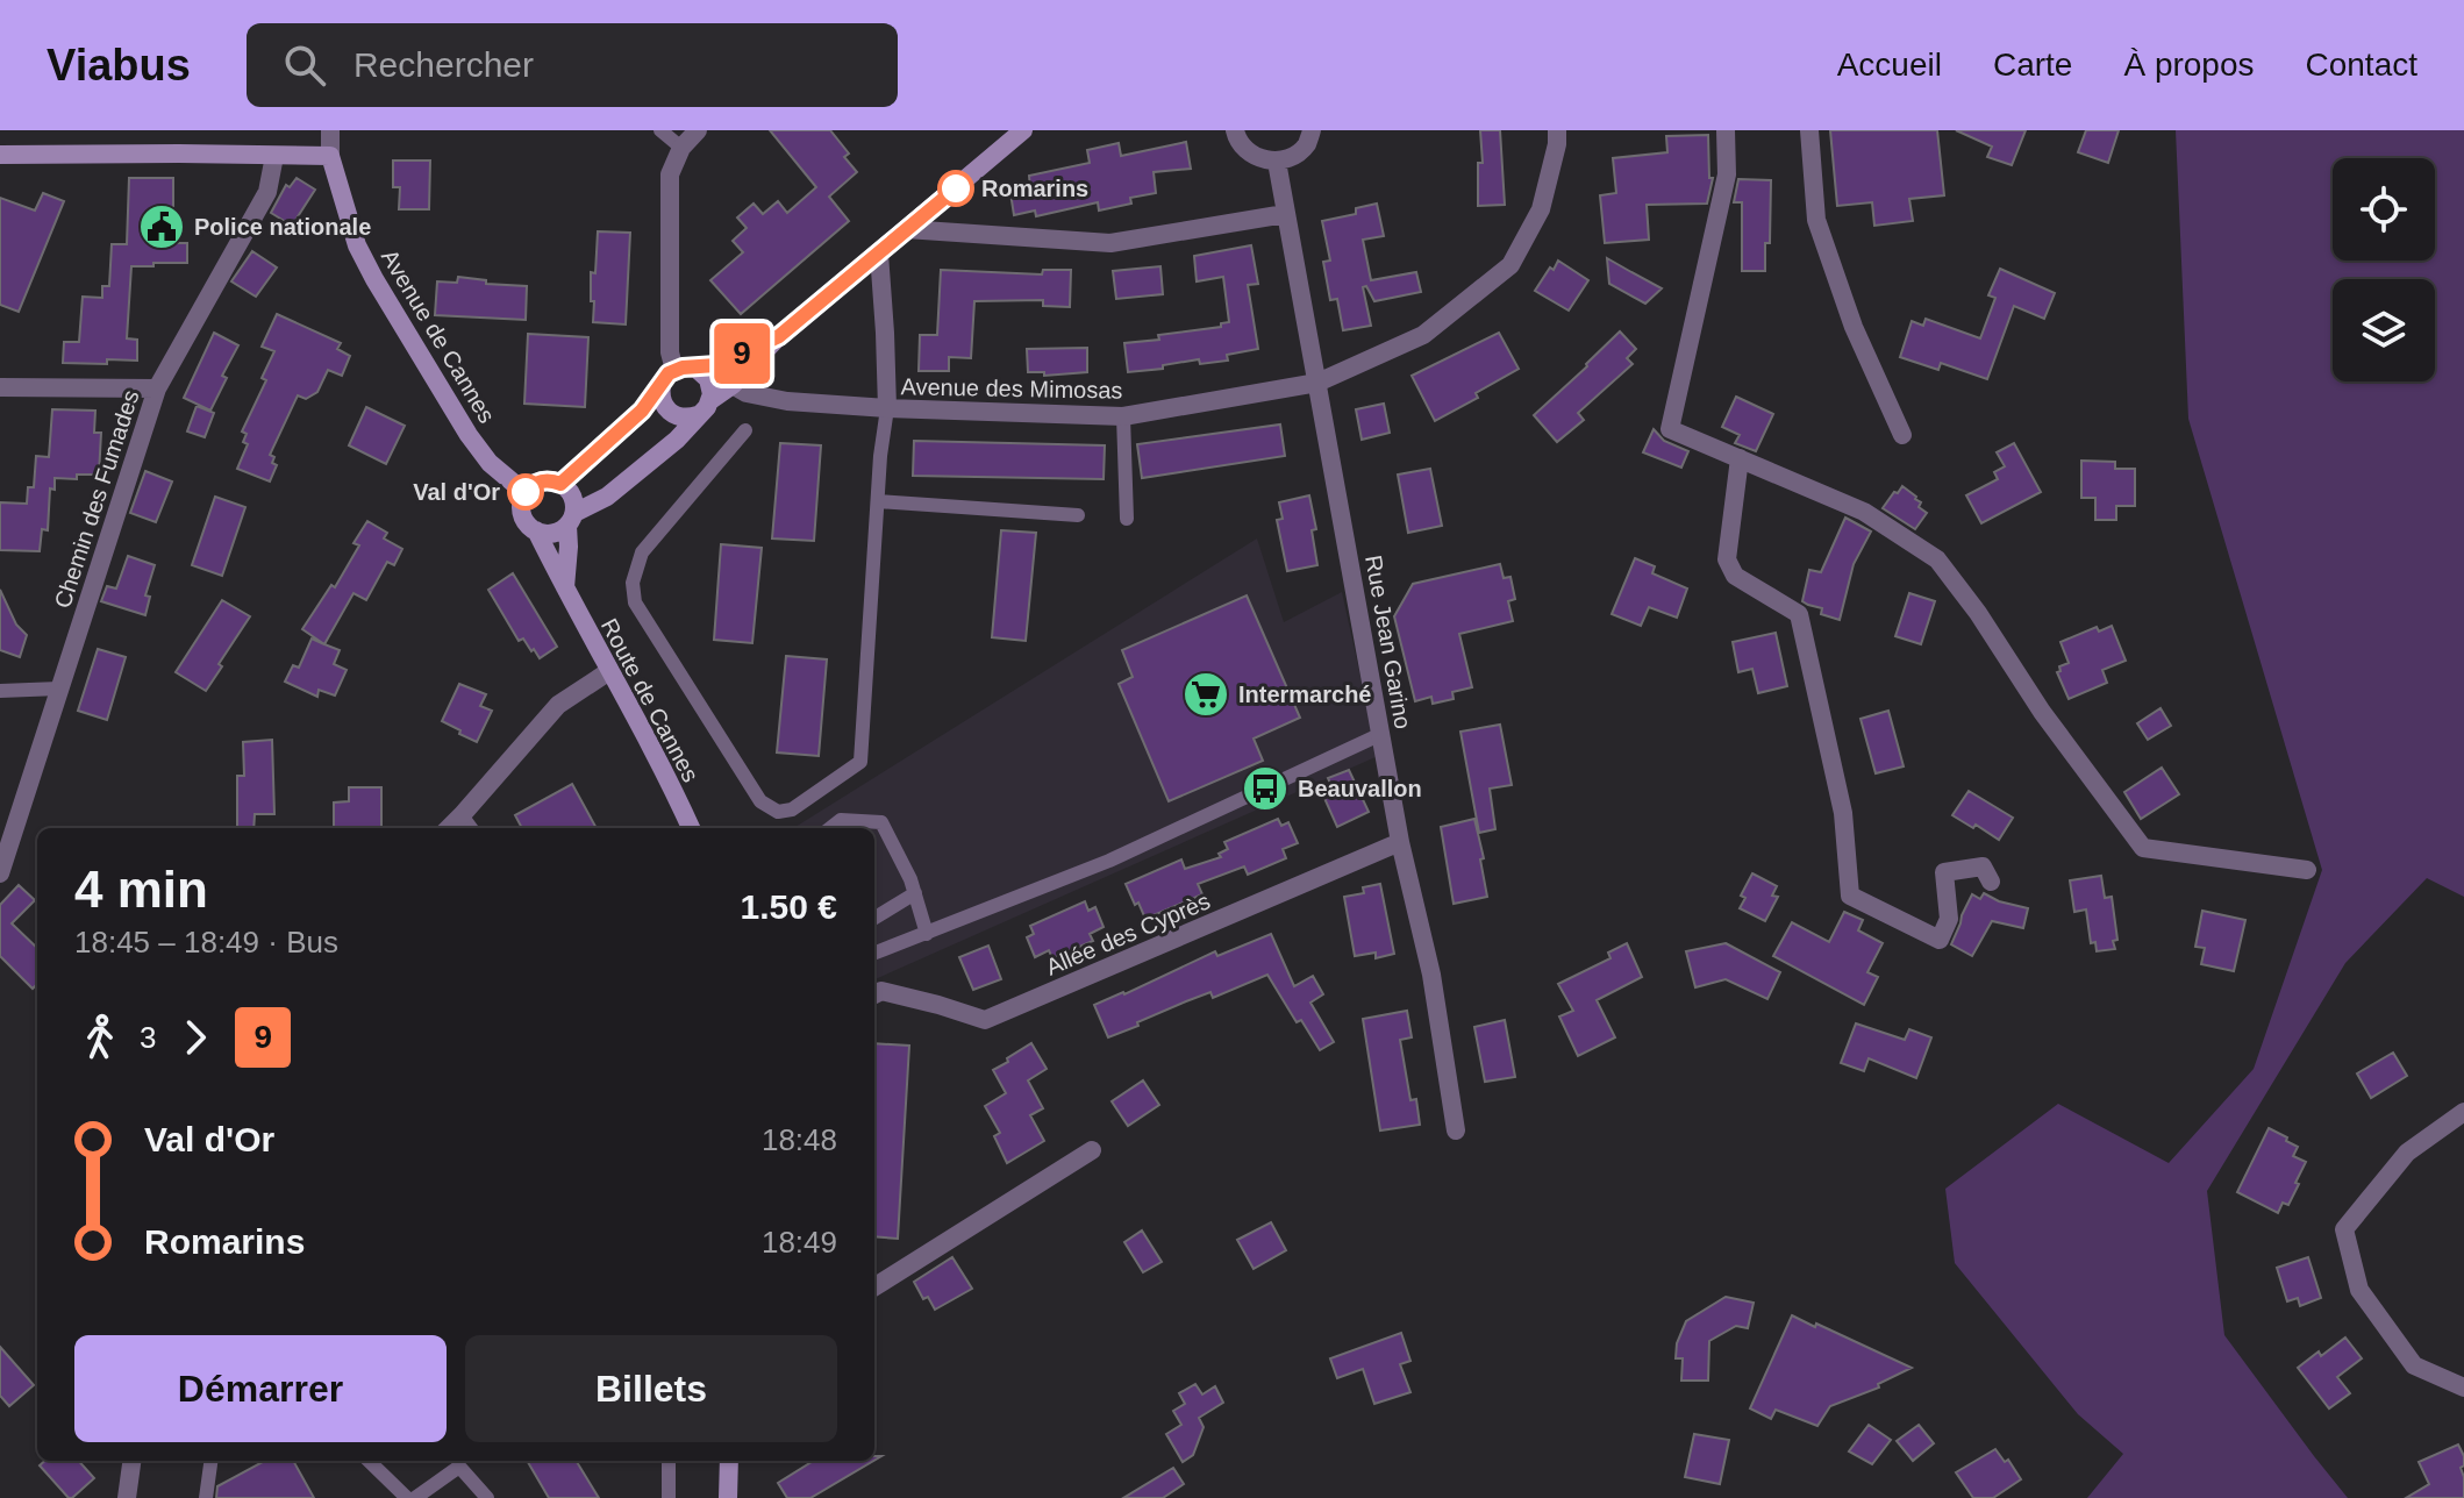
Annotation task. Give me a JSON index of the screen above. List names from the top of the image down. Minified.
{"streets":{"main road":["Avenue de Cannes","Route de Cannes"],"street":["Avenue des Mimosas","Chemin des Fumades","Rue Jean Garino","Allée des Cyprès"]},"crossings":[["Avenue de Cannes","Route de Cannes"],["Avenue des Mimosas","Rue Jean Garino"],["Rue Jean Garino","Allée des Cyprès"]],"places":{"other":["Romarins","Val d'Or"],"public building":["Police nationale"],"supermarket":["Intermarché"],"bus stop":["Beauvallon"]},"lines":["bus line 9"],"page":{"header":"Viabus","search":"Rechercher","nav":["Accueil","Carte","À propos","Contact"],"on_map":"9","heading":["4 min","18:45 – 18:49 · Bus","1.50 €"],"legs":["3","9"],"list":[{"name":"Val d'Or","value":"18:48"},{"name":"Romarins","value":"18:49"}],"buttons":["Démarrer","Billets"]}}
